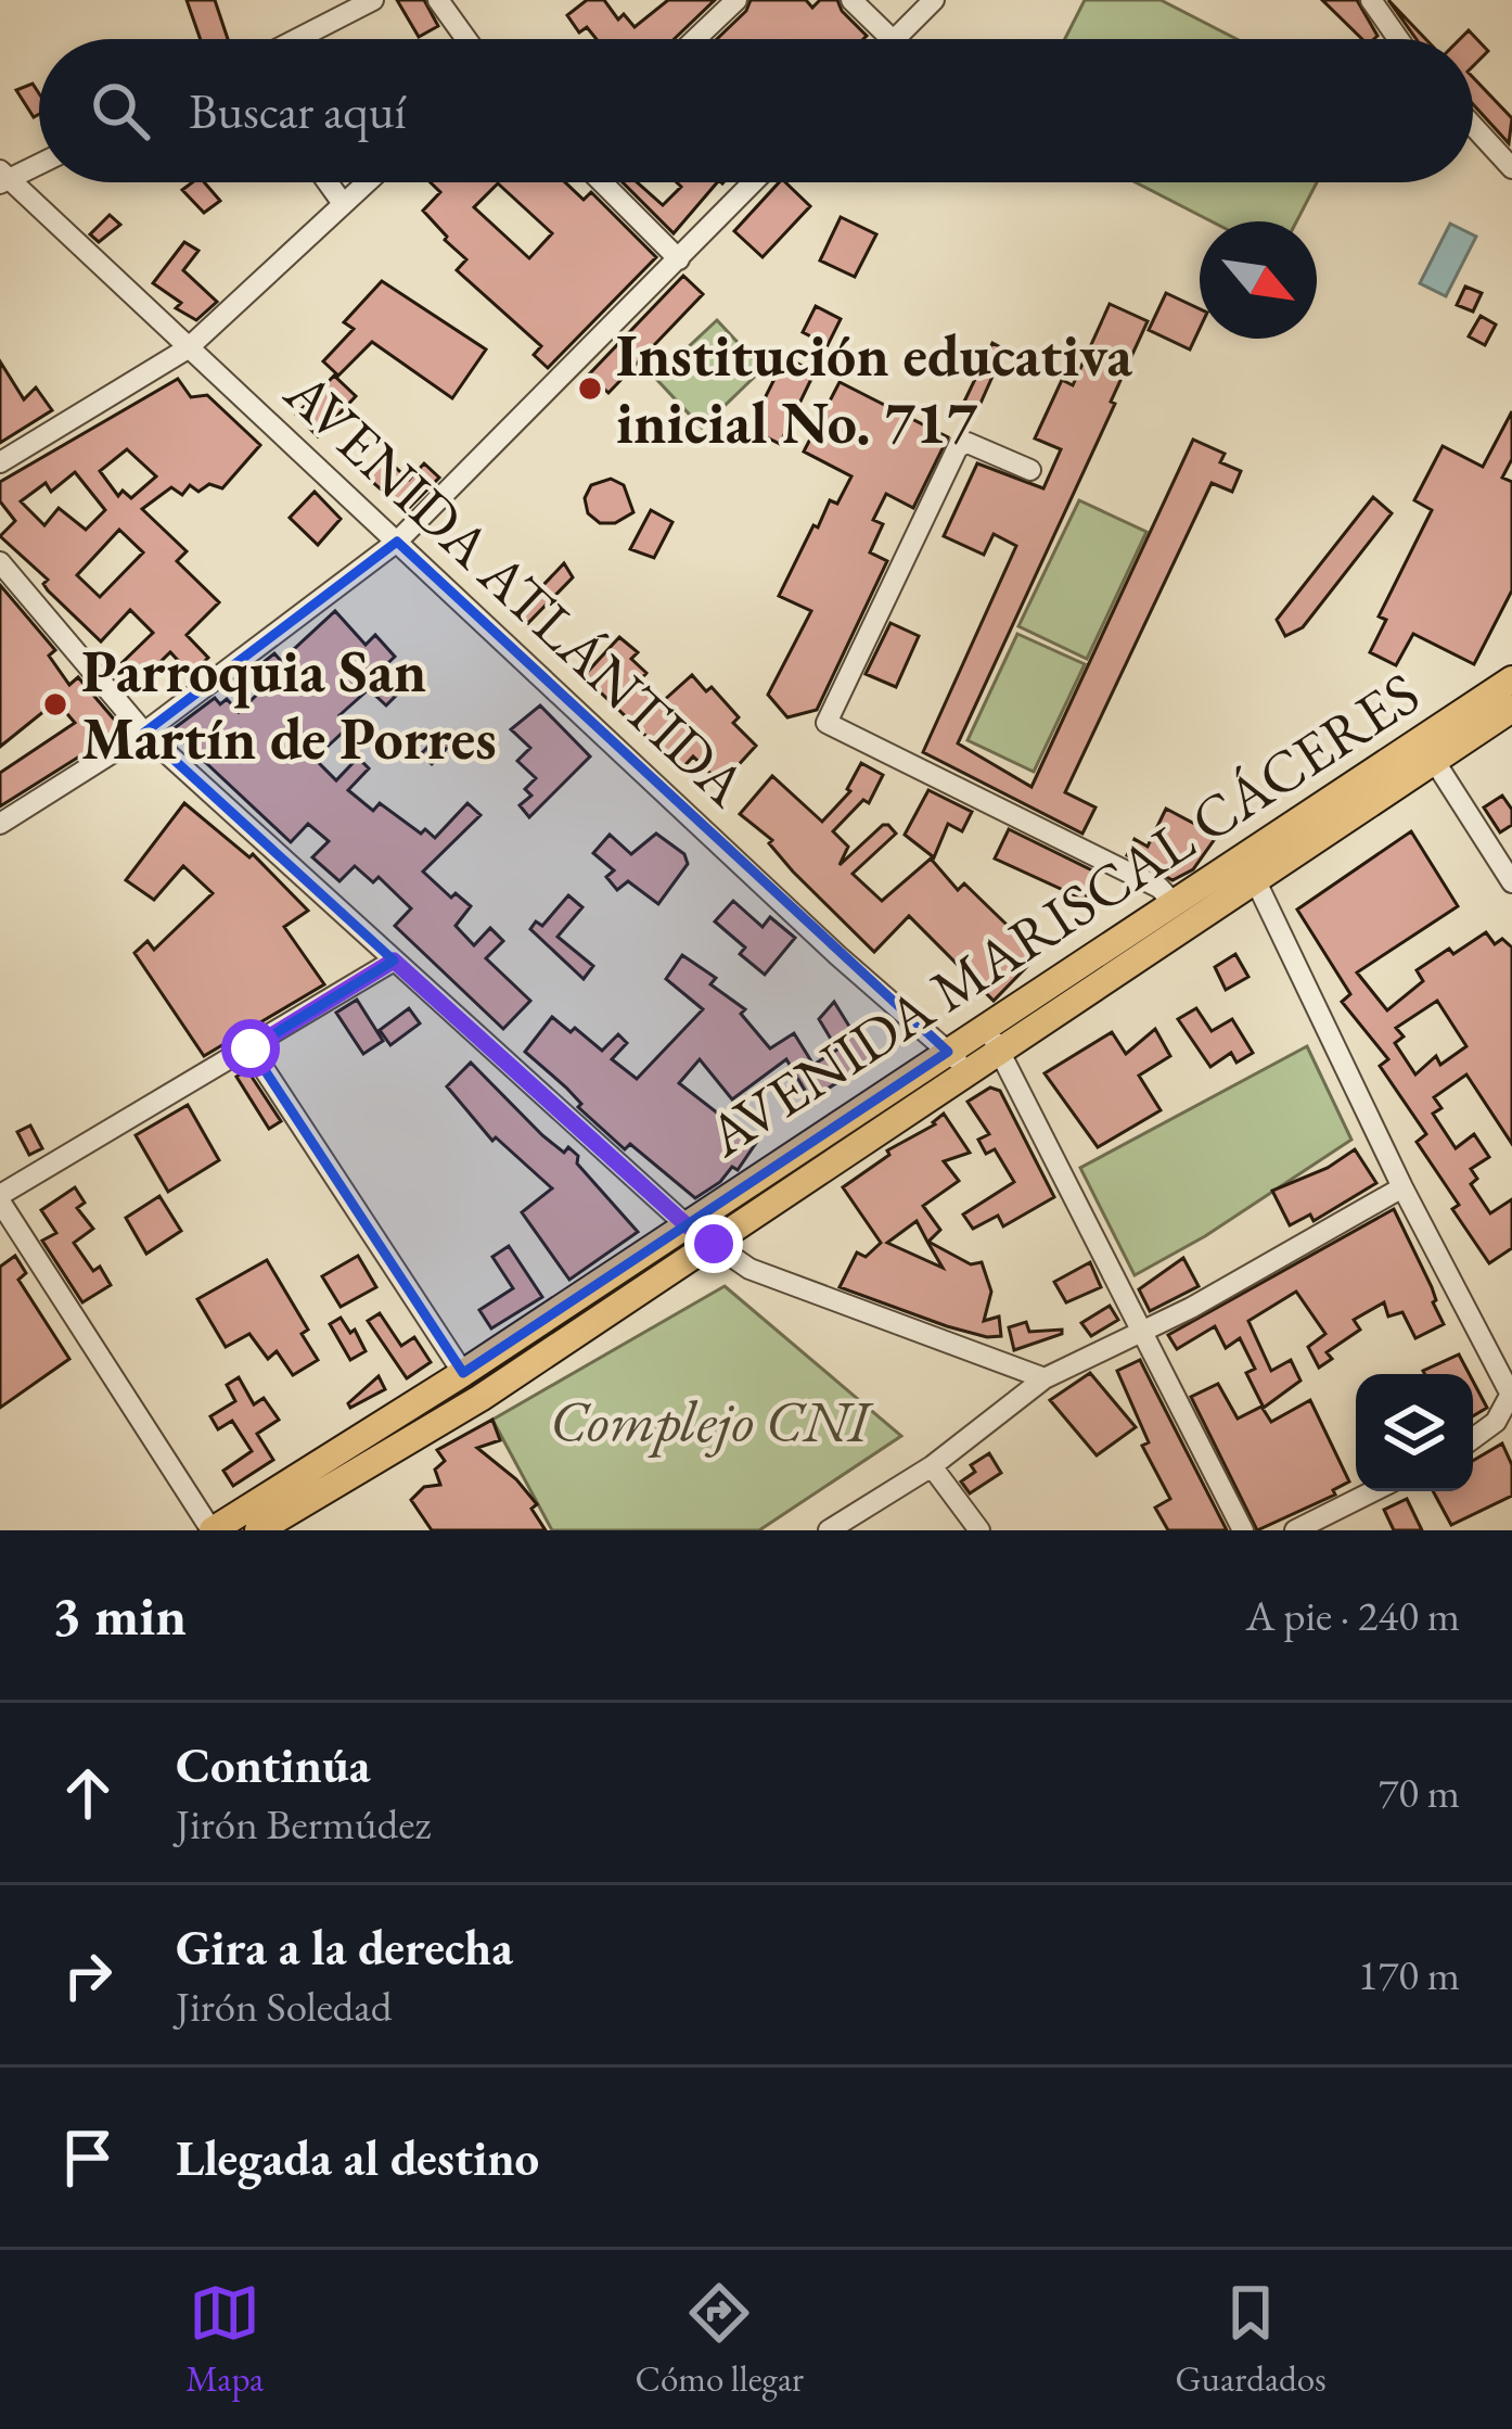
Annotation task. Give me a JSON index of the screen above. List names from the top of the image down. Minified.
{"streets":{"main road":["AVENIDA MARISCAL CÁCERES"],"street":["AVENIDA ATLÁNTIDA"]},"crossings":[["AVENIDA ATLÁNTIDA","AVENIDA MARISCAL CÁCERES"]],"parks":["Complejo CNI"],"places":["Institución educativa inicial No. 717","Parroquia San Martín de Porres"],"north":"bottom right","page":{"search":"Buscar aquí","heading":["3 min","A pie · 240 m"],"list":[["Continúa","Jirón Bermúdez","70 m"],["Gira a la derecha","Jirón Soledad","170 m"],"Llegada al destino"],"nav":["Mapa","Cómo llegar","Guardados"]}}
